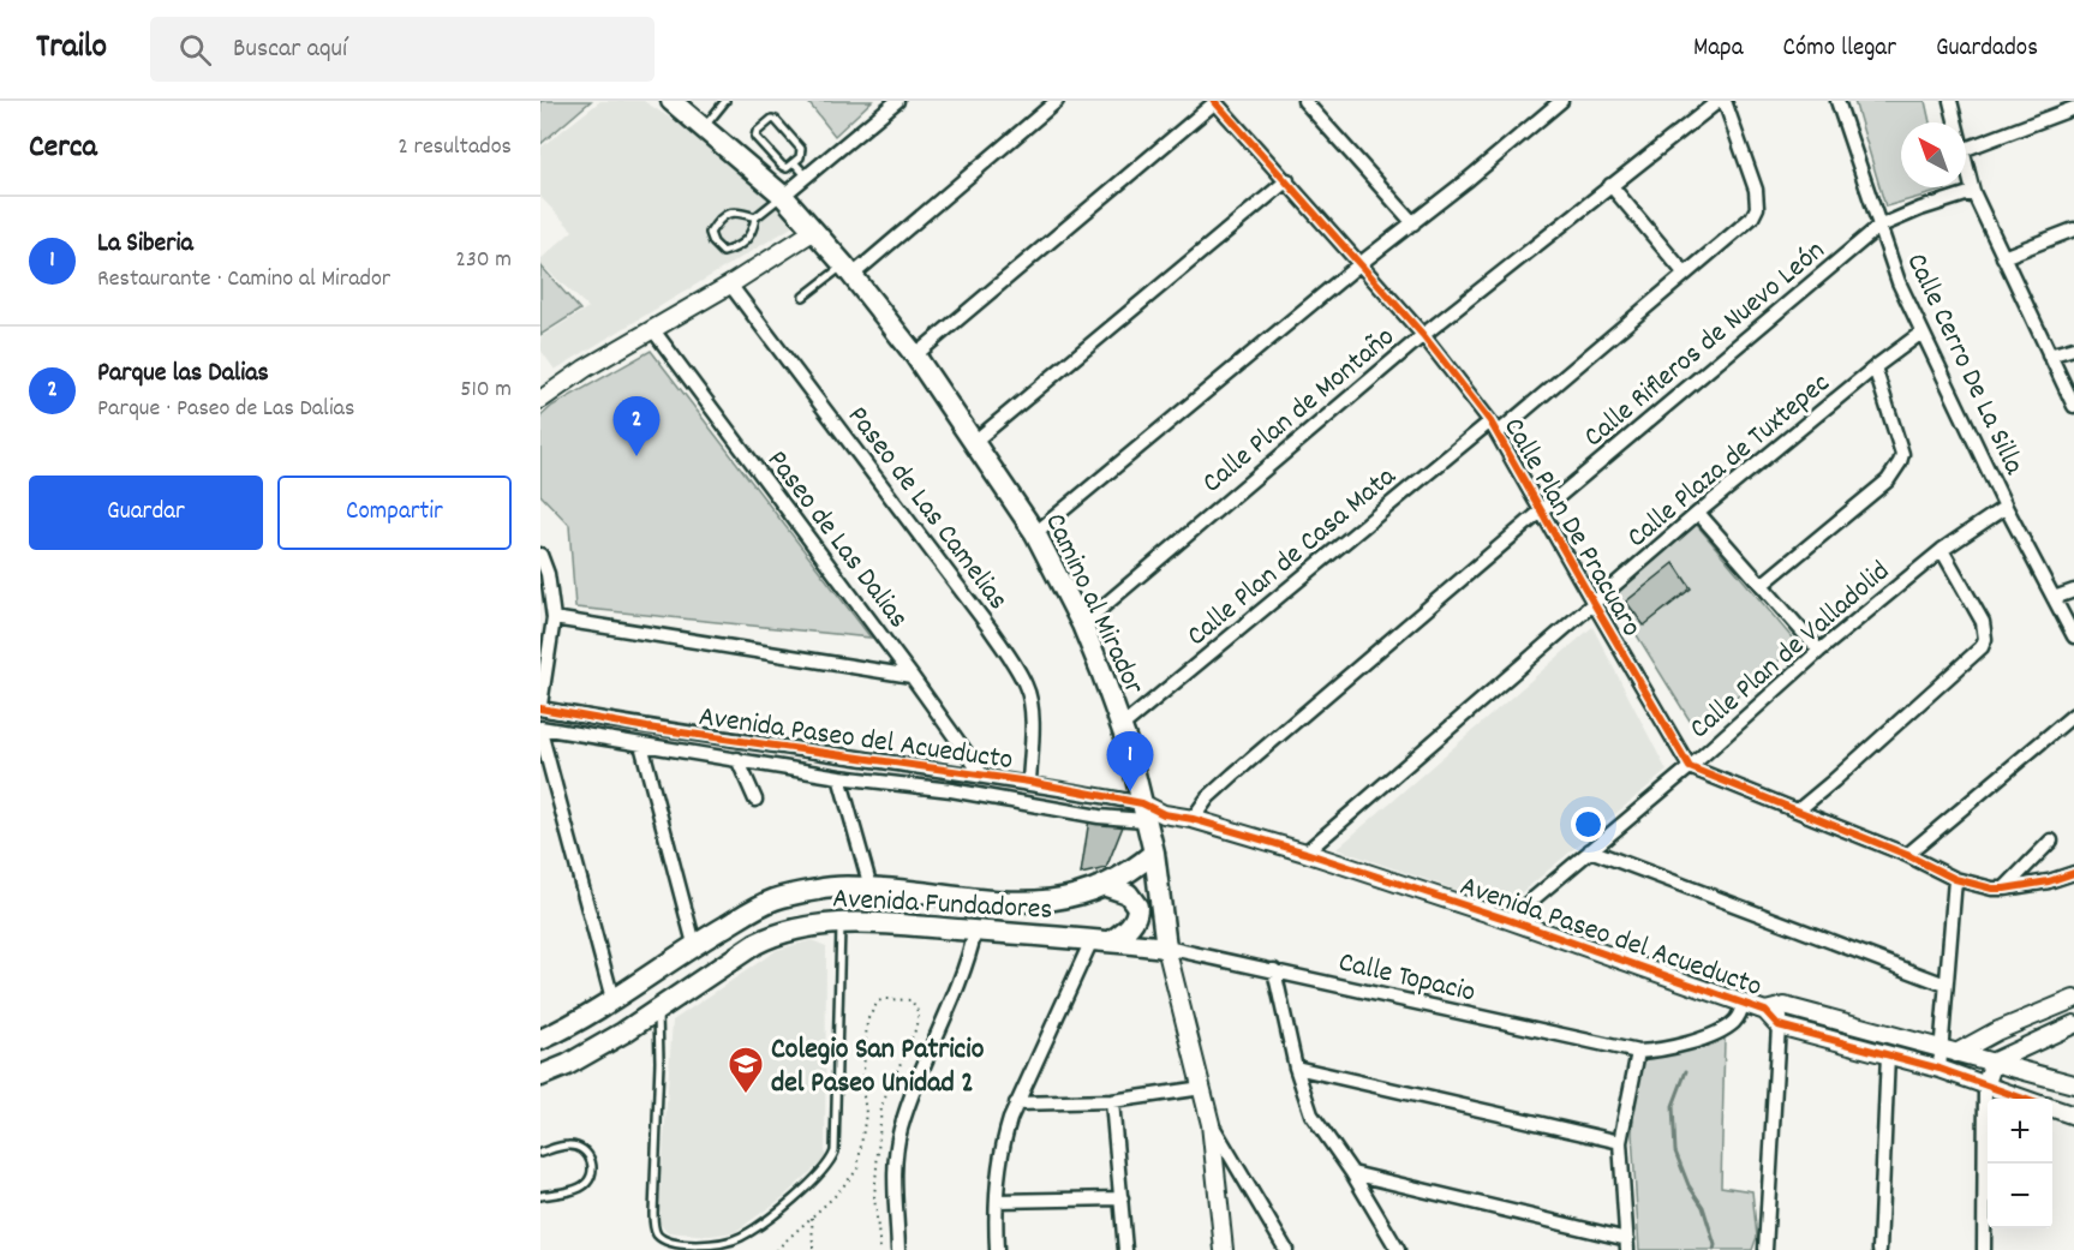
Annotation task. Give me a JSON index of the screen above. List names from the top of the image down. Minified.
{"streets":{"main road":["Camino al Mirador","Avenida Fundadores"],"street":["Calle Rifleros de Nuevo León","Calle Cerro De La Silla","Calle Plan de Montaño","Calle Plaza de Tuxtepec","Paseo de Las Camelias","Calle Plan De Pracuaro","Paseo de Las Dalias","Calle Plan de Casa Mata","Calle Plan de Valladolid","Avenida Paseo del Acueducto","Calle Topacio"]},"crossings":[["Calle Rifleros de Nuevo León","Calle Cerro De La Silla"],["Calle Rifleros de Nuevo León","Calle Plan De Pracuaro"],["Calle Rifleros de Nuevo León","Avenida Paseo del Acueducto"],["Calle Cerro De La Silla","Calle Plaza de Tuxtepec"],["Calle Cerro De La Silla","Calle Plan de Valladolid"],["Calle Plan de Montaño","Calle Plan De Pracuaro"],["Calle Plan de Montaño","Camino al Mirador"],["Calle Plaza de Tuxtepec","Calle Plan De Pracuaro"],["Calle Plaza de Tuxtepec","Avenida Paseo del Acueducto"],["Paseo de Las Camelias","Avenida Paseo del Acueducto"],["Calle Plan De Pracuaro","Calle Plan de Casa Mata"],["Calle Plan De Pracuaro","Calle Plan de Valladolid"],["Paseo de Las Dalias","Avenida Paseo del Acueducto"],["Calle Plan de Casa Mata","Camino al Mirador"],["Camino al Mirador","Avenida Paseo del Acueducto"],["Camino al Mirador","Avenida Fundadores"],["Camino al Mirador","Calle Topacio"],["Calle Plan de Valladolid","Avenida Paseo del Acueducto"],["Avenida Fundadores","Calle Topacio"]],"places":{"school or university":["Colegio San Patricio del Paseo Unidad 2"]},"north":"top left","page":{"header":"Trailo","search":"Buscar aquí","nav":["Mapa","Cómo llegar","Guardados"],"heading":["Cerca","2 resultados"],"list":[{"mark":"1","name":"La Siberia","note":"Restaurante · Camino al Mirador","value":"230 m"},{"mark":"2","name":"Parque las Dalias","note":"Parque · Paseo de Las Dalias","value":"510 m"}],"pins":["2","1"],"buttons":["Guardar","Compartir"],"map_buttons":["+","−"]}}
